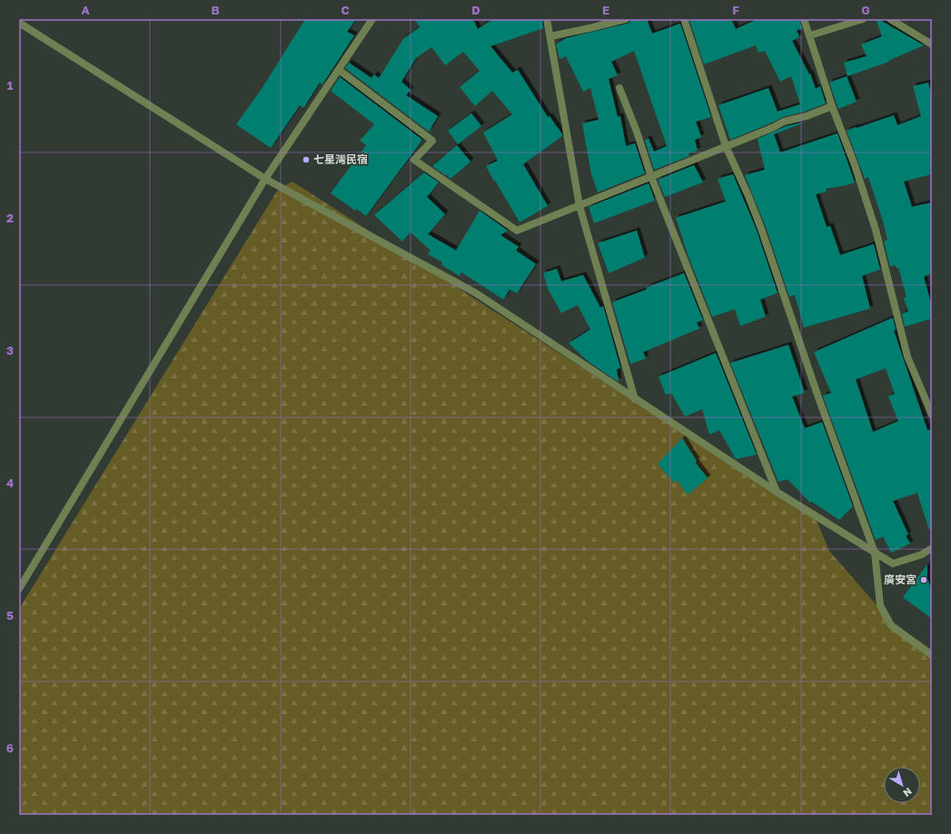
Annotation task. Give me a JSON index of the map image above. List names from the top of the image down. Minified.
{"places":["七星灣民宿","廣安宮"],"north":"bottom right","grid":{"columns":["A","B","C","D","E","F","G"],"rows":["1","2","3","4","5","6"]}}
